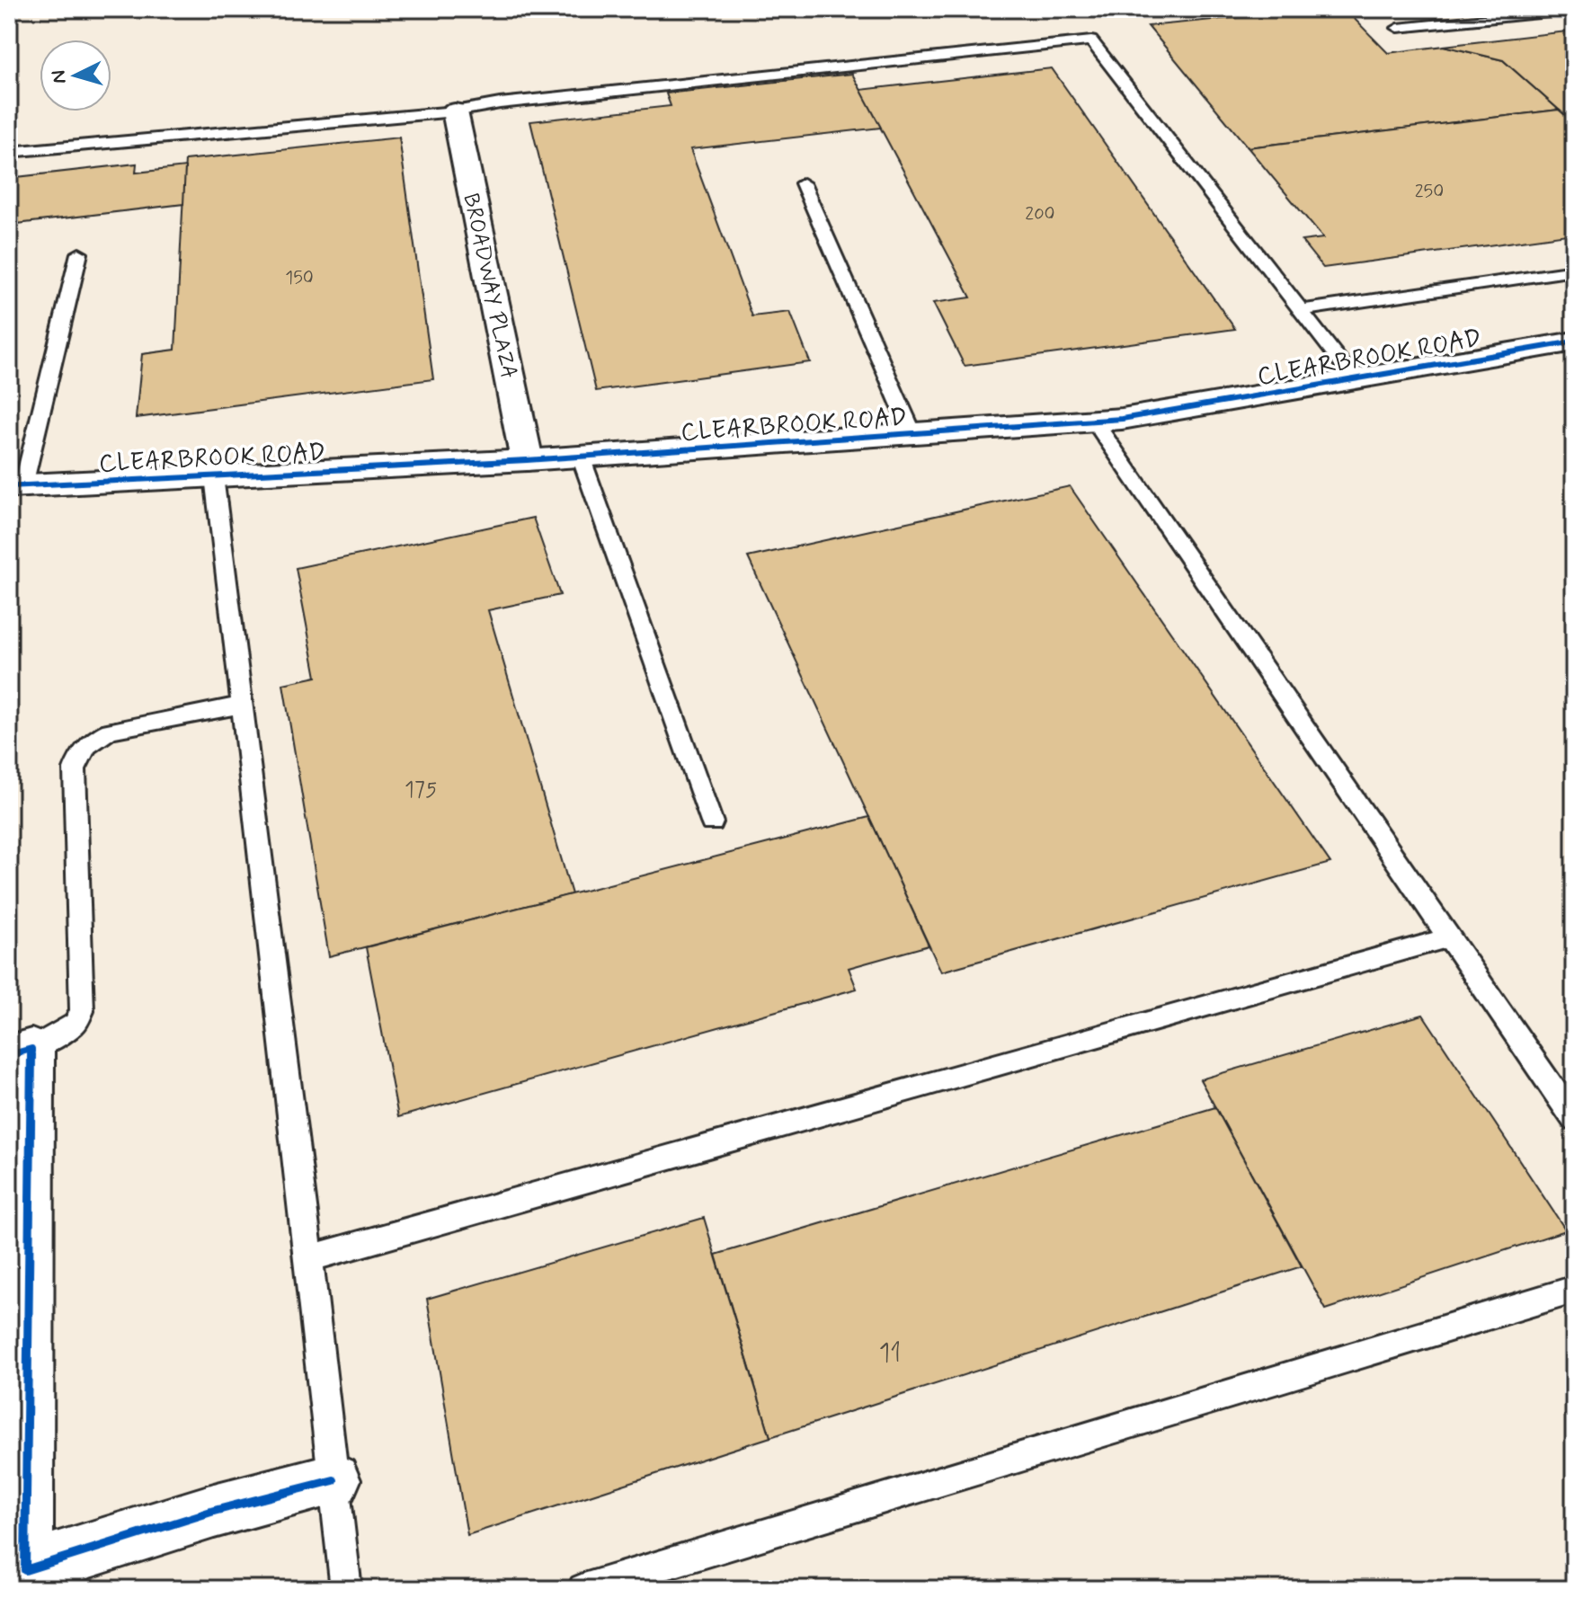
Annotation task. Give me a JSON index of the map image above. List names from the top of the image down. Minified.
{"streets":{"street":["BROADWAY PLAZA","CLEARBROOK ROAD"]},"crossings":[["BROADWAY PLAZA","CLEARBROOK ROAD"]],"house_numbers":["250","200","150","175","11"],"north":"left"}
